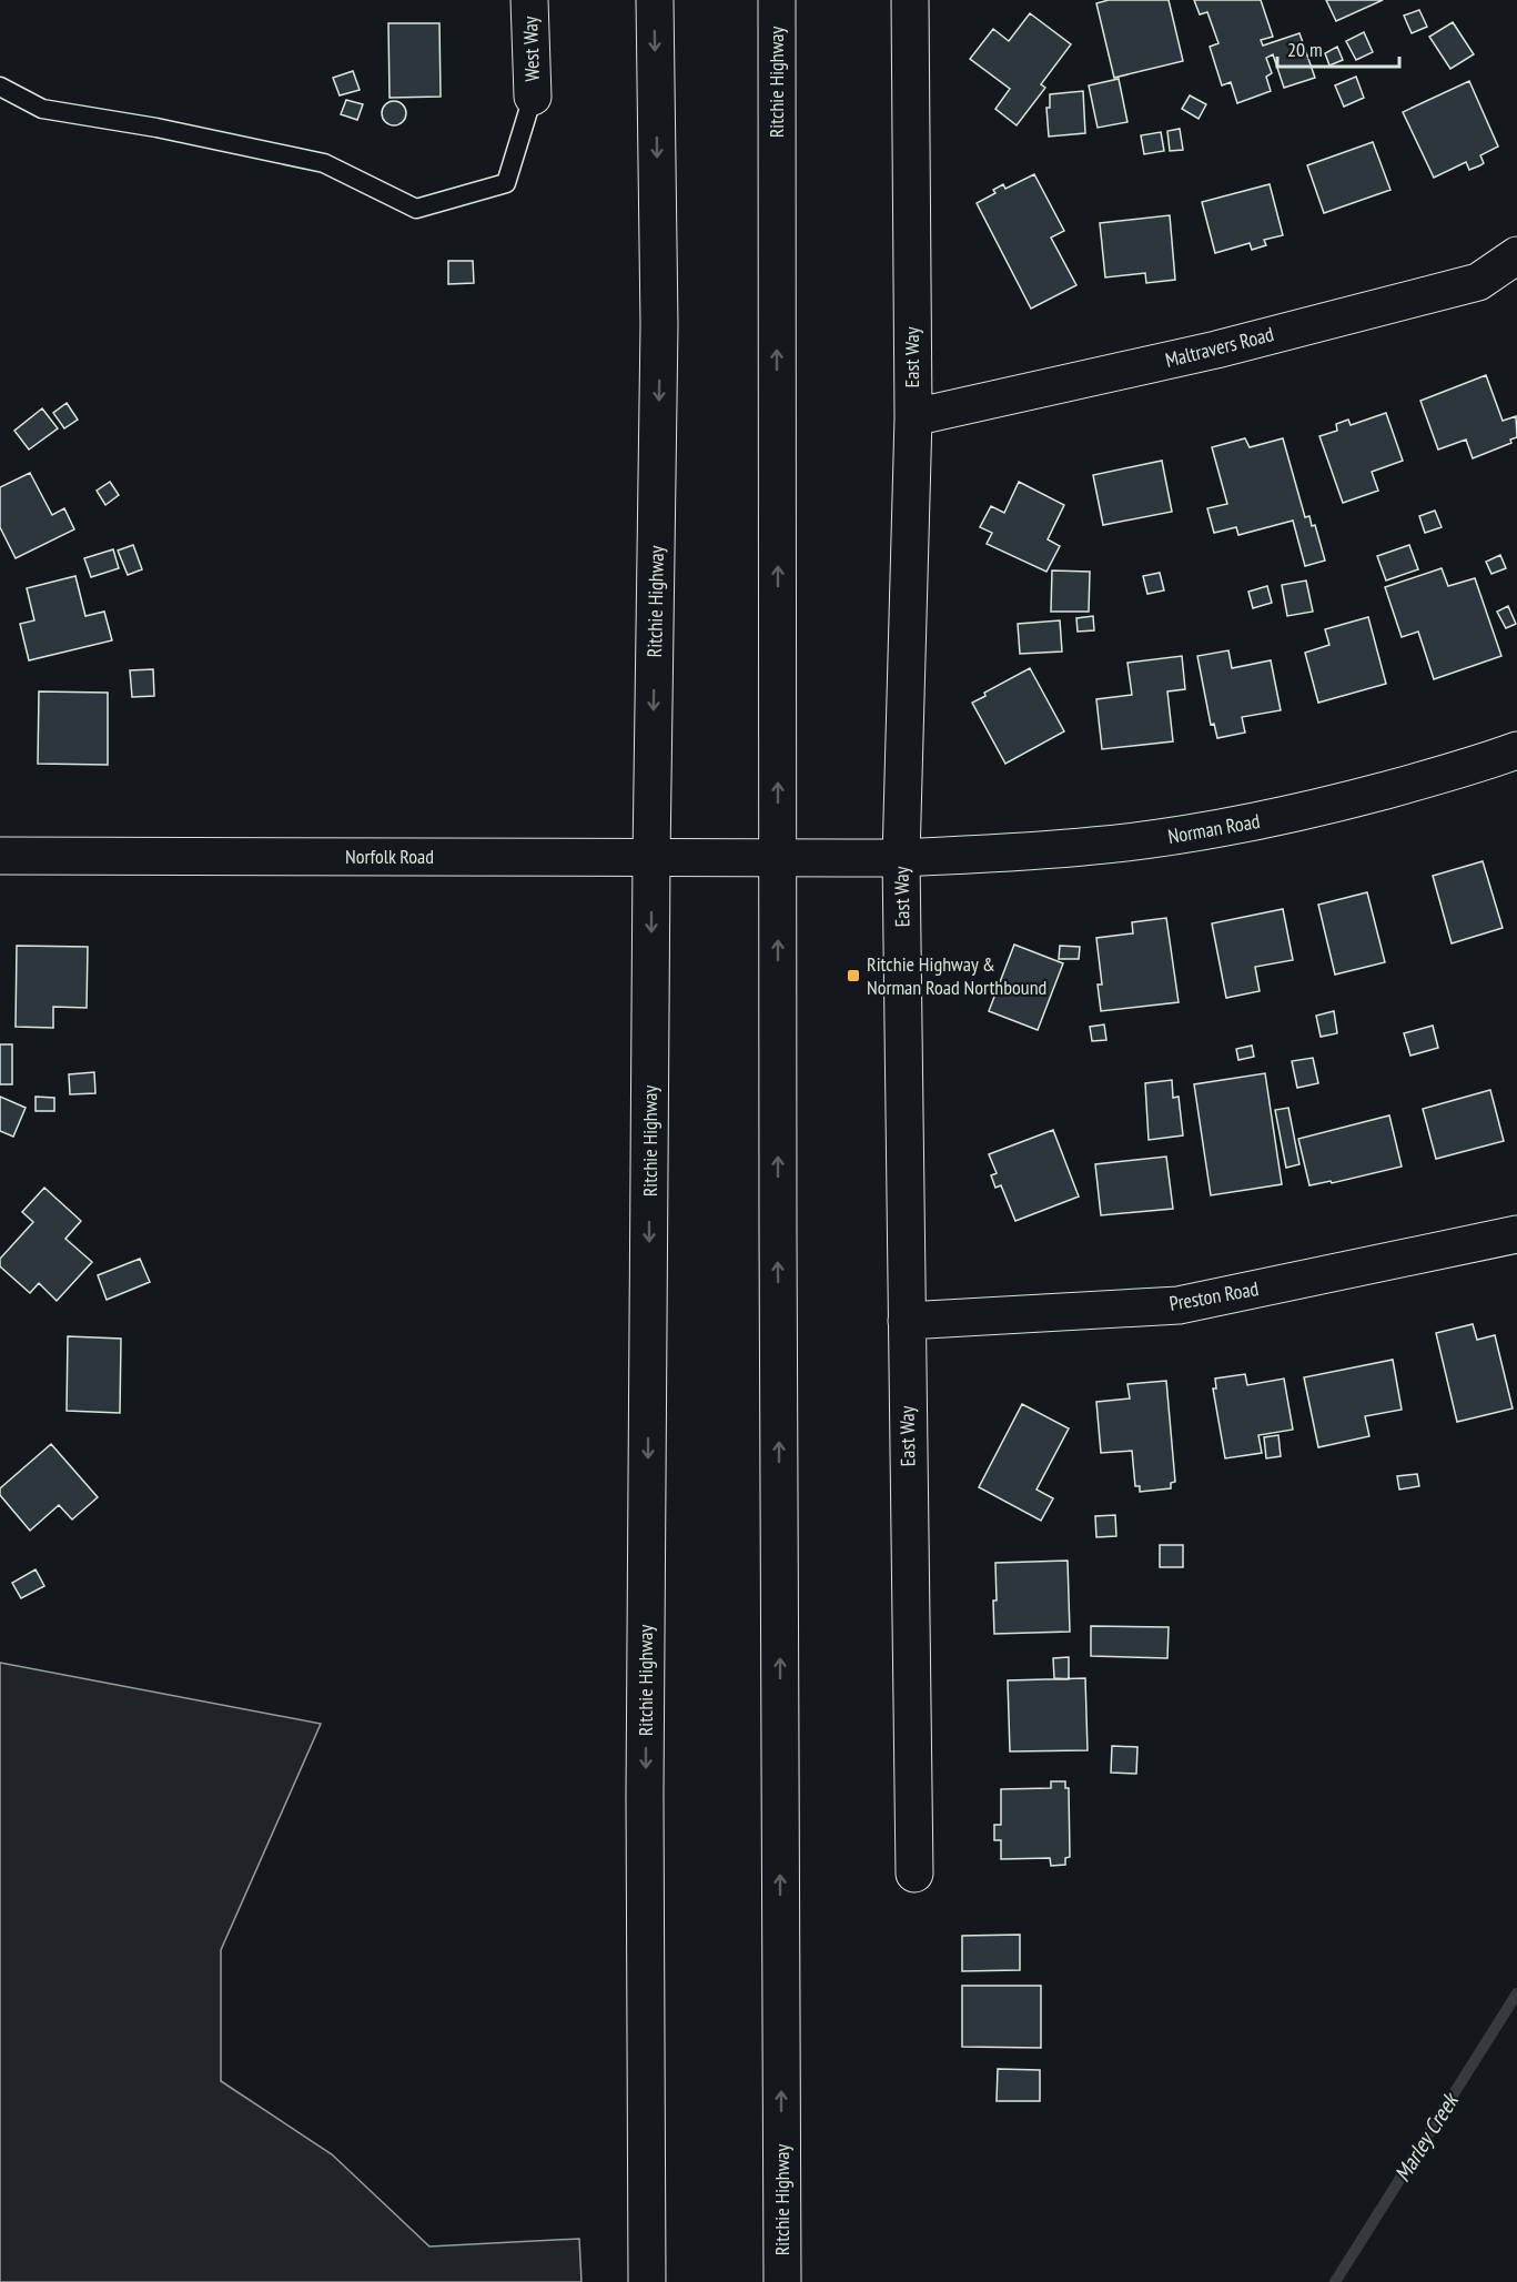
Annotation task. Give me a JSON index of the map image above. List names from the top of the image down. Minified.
{"streets":{"street":["West Way","Ritchie Highway","Maltravers Road","East Way","Norman Road","Norfolk Road","Preston Road"]},"crossings":[["Ritchie Highway","Norman Road"],["Ritchie Highway","Norfolk Road"],["Maltravers Road","East Way"],["East Way","Norman Road"],["East Way","Preston Road"],["Norman Road","Norfolk Road"]],"water":["Marley Creek"],"places":{"transit":["Ritchie Highway & Norman Road Northbound"]},"scale_bar":"20 m"}
